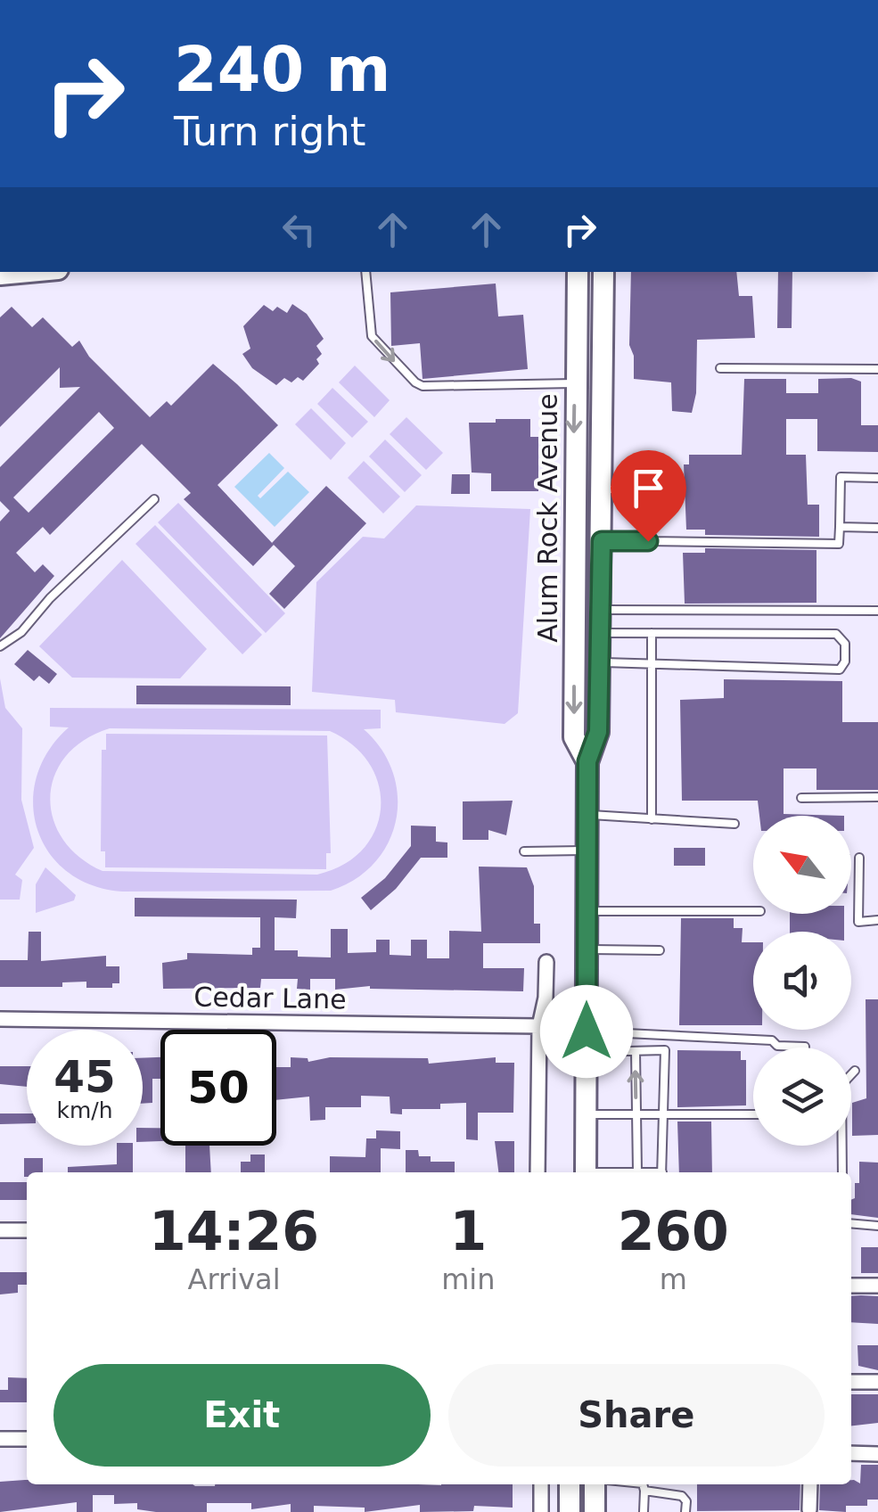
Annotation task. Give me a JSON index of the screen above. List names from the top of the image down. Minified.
{"streets":{"main road":["Alum Rock Avenue"],"street":["Cedar Lane"]},"north":"top left","page":{"turn":["240 m","Turn right"],"speed":"45 km/h","limit":"50","eta":["14:26","Arrival","1","min","260","m"],"buttons":["Exit","Share"]}}
